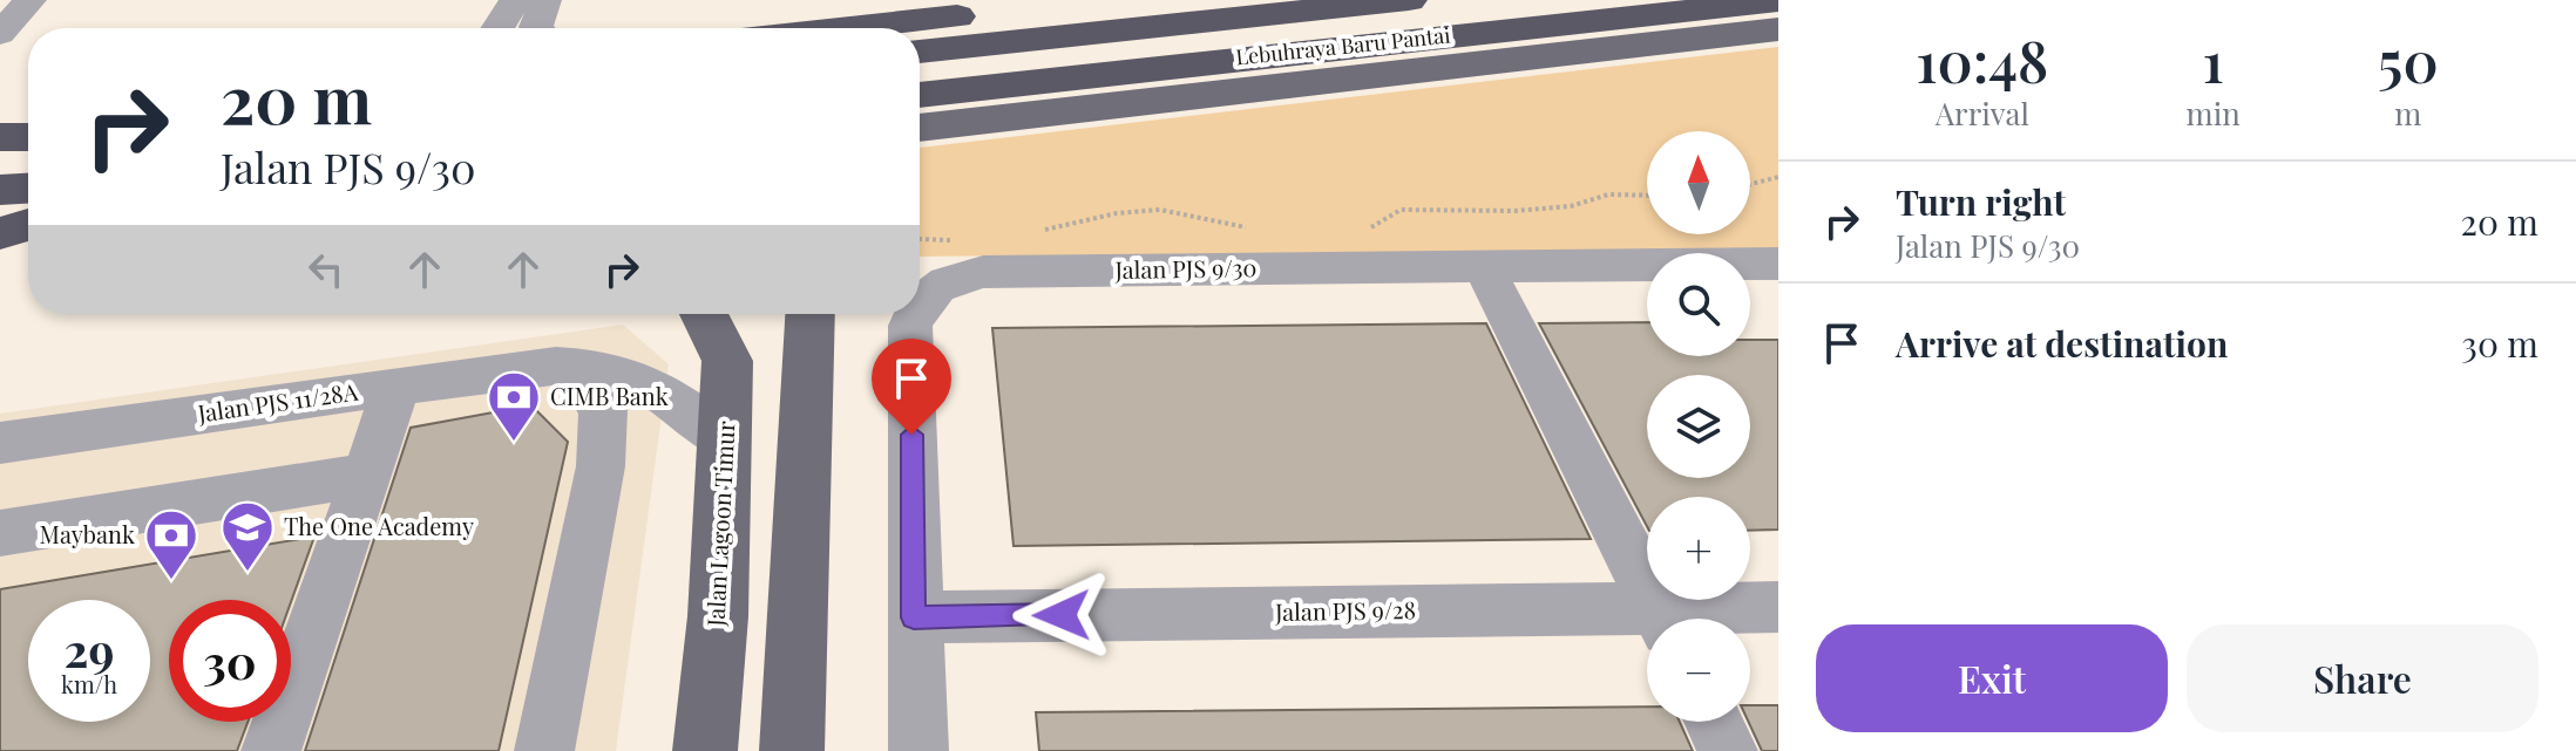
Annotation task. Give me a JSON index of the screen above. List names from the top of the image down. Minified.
{"streets":{"highway":["Lebuhraya Baru Pantai"],"main road":["Jalan Lagoon Timur"],"street":["Jalan PJS 9/30","Jalan PJS 11/28A","Jalan PJS 9/28"]},"crossings":[["Jalan PJS 9/30","Jalan PJS 9/28"],["Jalan PJS 11/28A","Jalan Lagoon Timur"]],"places":{"bank":["CIMB Bank","Maybank"],"school or university":["The One Academy"]},"north":"top","page":{"eta":["10:48","Arrival","1","min","50","m"],"turn":["20 m","Jalan PJS 9/30"],"map_buttons":["+","−"],"list":[{"name":"Turn right","note":"Jalan PJS 9/30","value":"20 m"},{"name":"Arrive at destination","value":"30 m"}],"speed":"29 km/h","limit":"30","buttons":["Exit","Share"]}}
